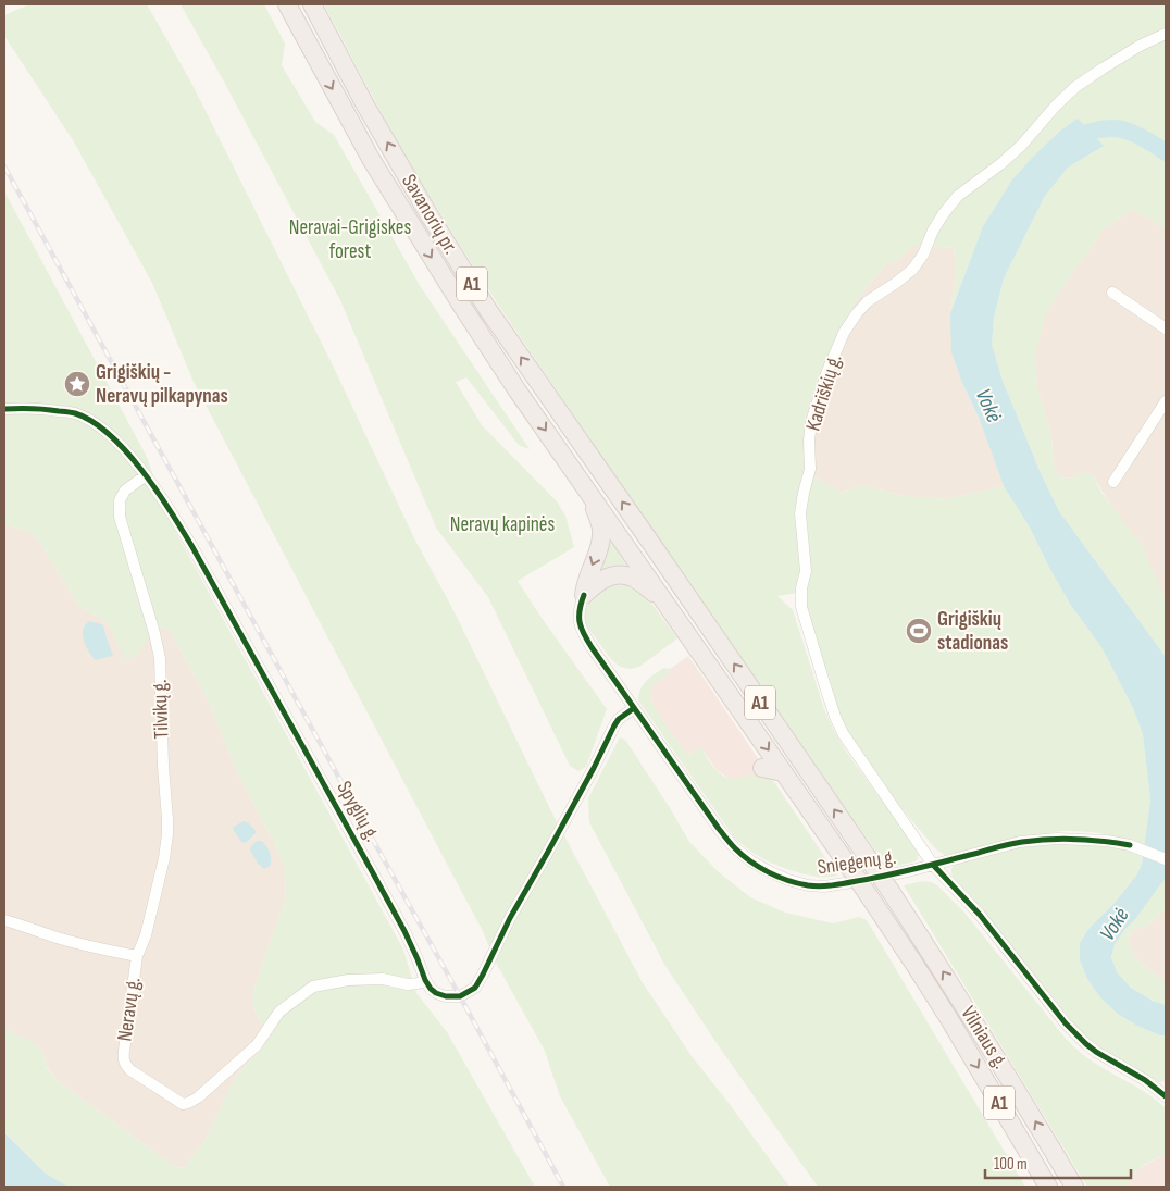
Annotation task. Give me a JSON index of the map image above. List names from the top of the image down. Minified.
{"streets":{"highway":["Savanorių pr.","A1","Vilniaus g."],"street":["Kadriškių g.","Tilvikų g.","Spyglių g.","Sniegenų g.","Neravų g."]},"crossings":[["Savanorių pr.","Vilniaus g."],["A1","Vilniaus g."],["Kadriškių g.","Sniegenų g."],["Tilvikų g.","Spyglių g."],["Tilvikų g.","Neravų g."],["Spyglių g.","Neravų g."]],"water":["Vokė"],"parks":["Neravai-Grigiskes forest","Neravų kapinės"],"places":{"place":["Grigiškių - Neravų pilkapynas"],"sports":["Grigiškių stadionas"]},"scale_bar":"100 m"}
